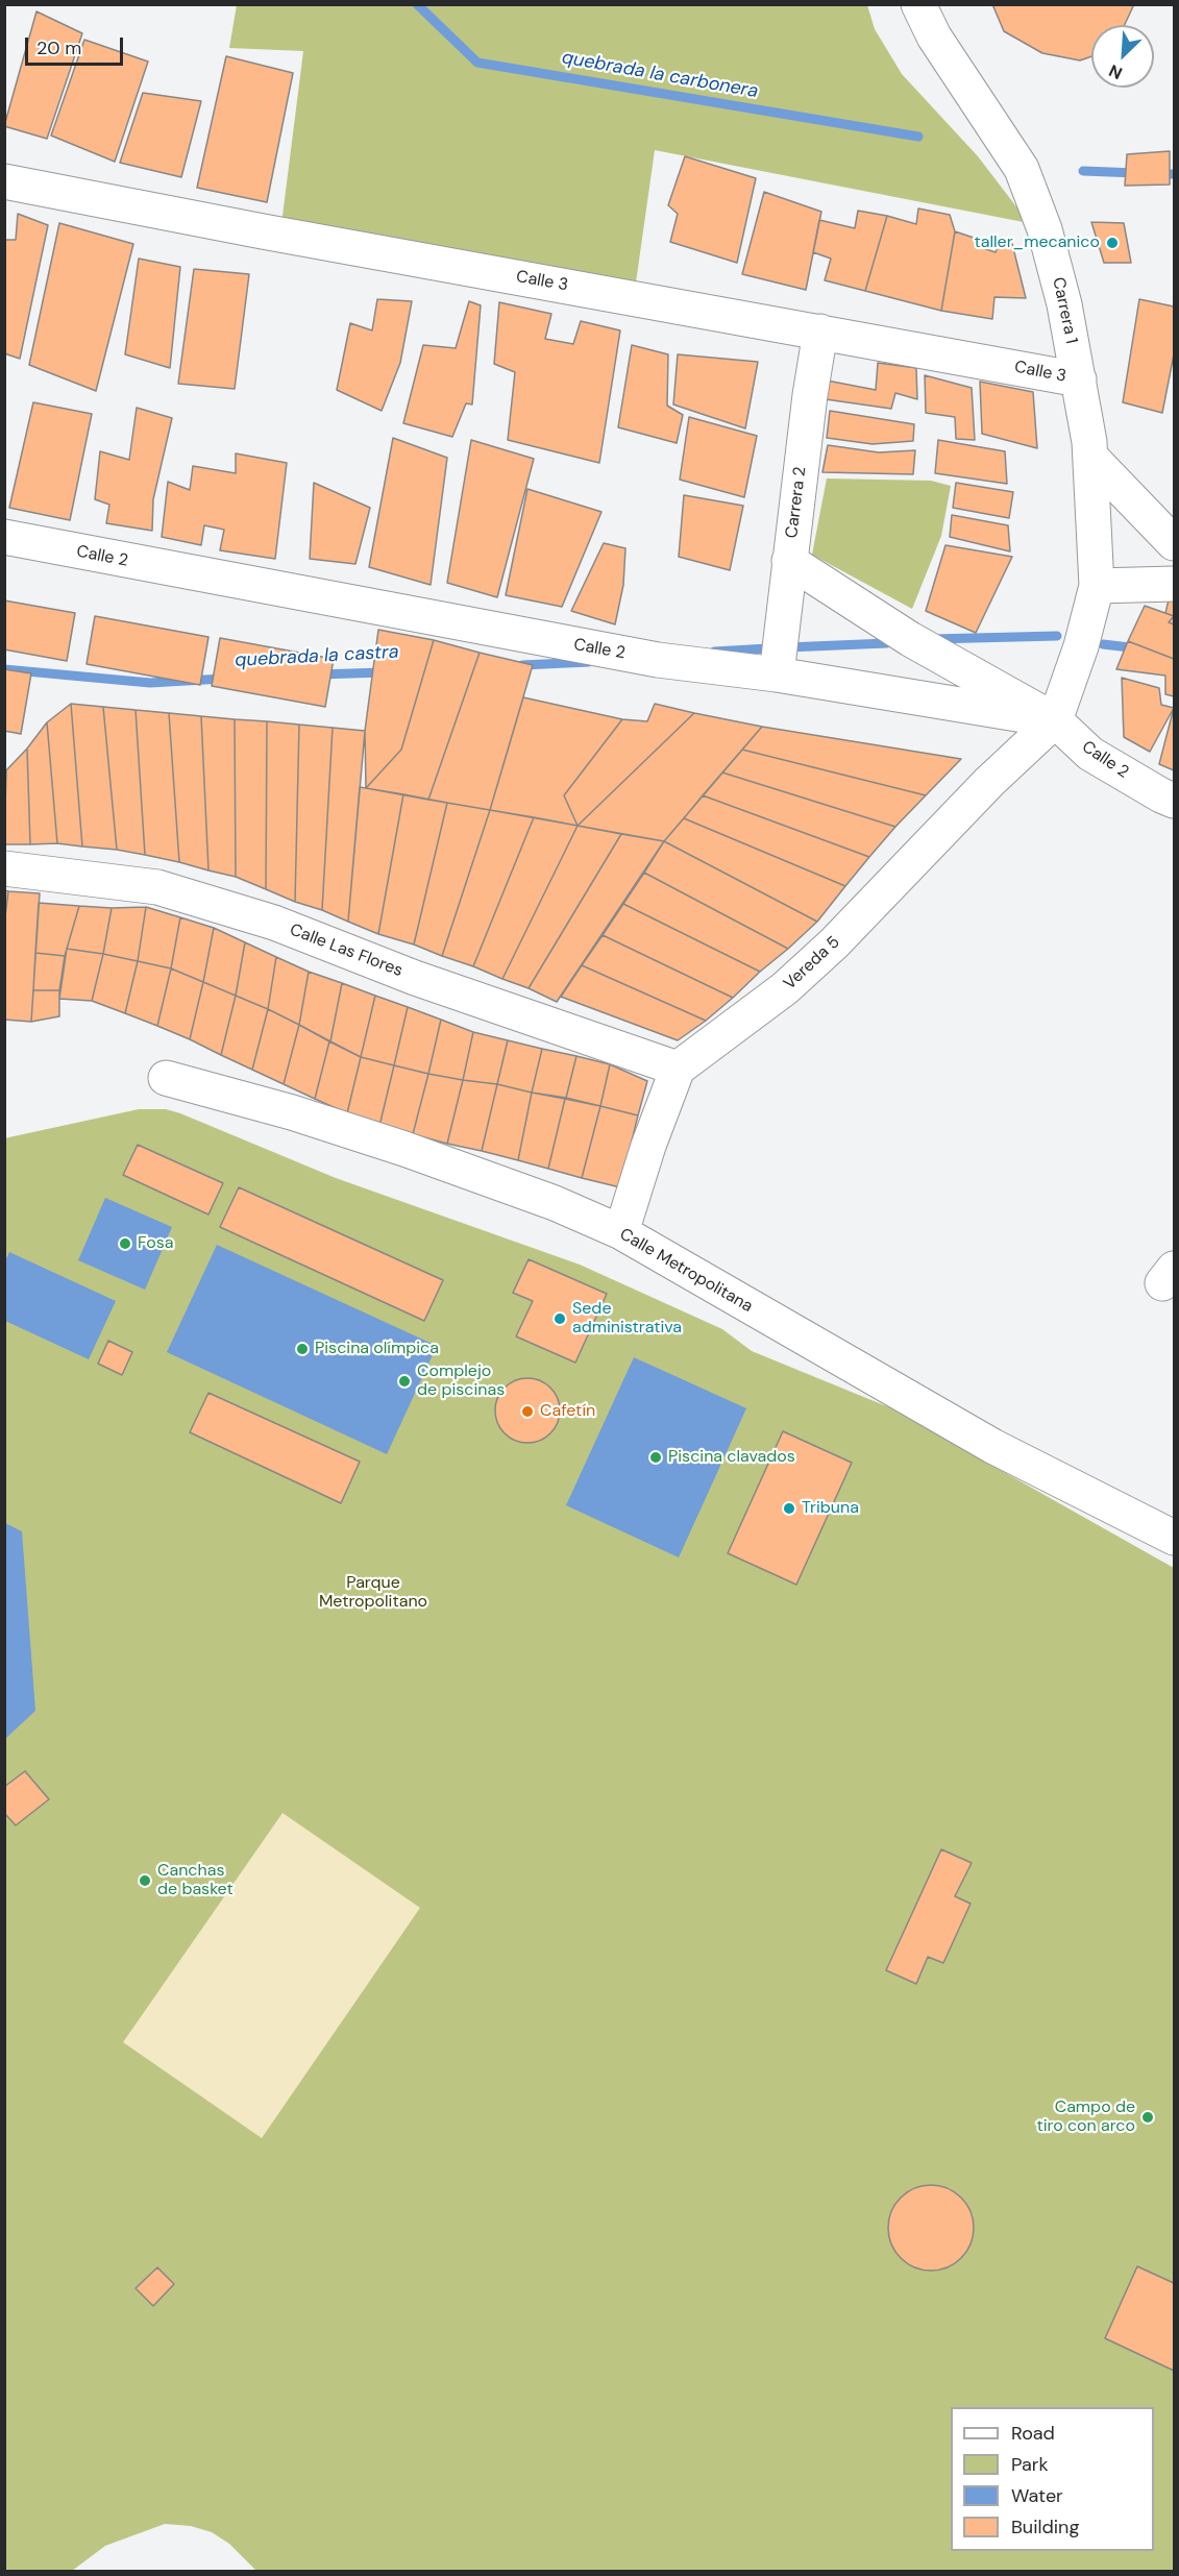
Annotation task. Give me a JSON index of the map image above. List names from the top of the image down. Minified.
{"streets":{"street":["Calle 3","Carrera 1","Carrera 2","Calle 2","Calle Las Flores","Vereda 5","Calle Metropolitana"]},"crossings":[["Calle 3","Carrera 1"],["Calle 3","Carrera 2"],["Carrera 1","Calle 2"],["Carrera 1","Vereda 5"],["Carrera 2","Calle 2"],["Calle 2","Vereda 5"],["Calle Las Flores","Vereda 5"]],"water":["quebrada la carbonera","quebrada la castra"],"parks":["Parque Metropolitano"],"places":["taller_mecanico","Fosa","Sede administrativa","Piscina olímpica","Complejo de piscinas","Cafetín","Piscina clavados","Tribuna","Canchas de basket","Campo de tiro con arco"],"legend":["Road","Park","Water","Building"],"scale_bar":"20 m","north":"bottom left"}
